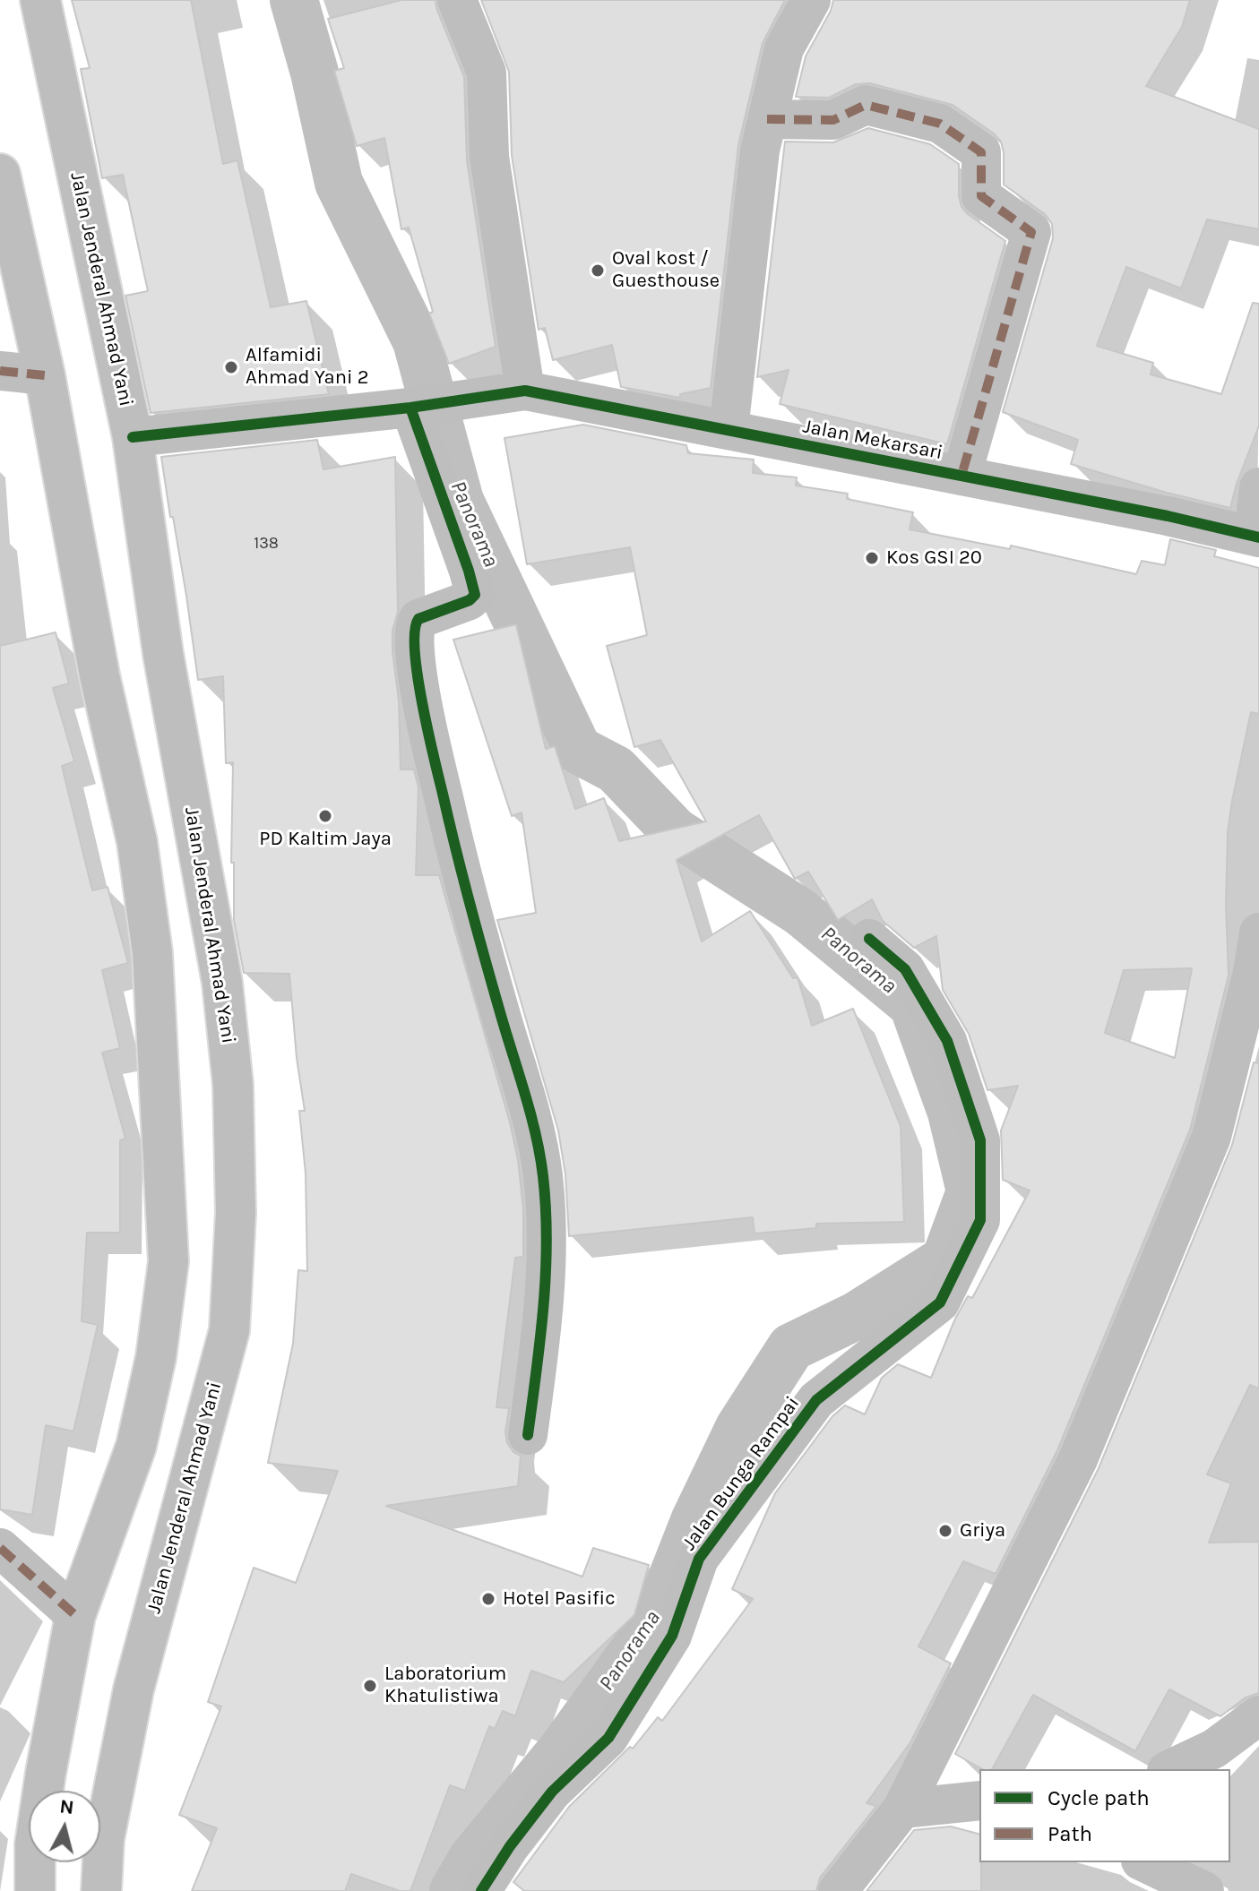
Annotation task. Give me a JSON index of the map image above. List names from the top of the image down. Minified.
{"streets":{"street":["Jalan Jenderal Ahmad Yani","Jalan Mekarsari","Jalan Bunga Rampai"]},"crossings":[["Jalan Jenderal Ahmad Yani","Jalan Mekarsari"]],"water":["Panorama"],"places":["Oval kost / Guesthouse","Alfamidi Ahmad Yani 2","Kos GSI 20","PD Kaltim Jaya","Griya","Hotel Pasific","Laboratorium Khatulistiwa"],"house_numbers":["138"],"legend":["Cycle path","Path"],"north":"top"}
